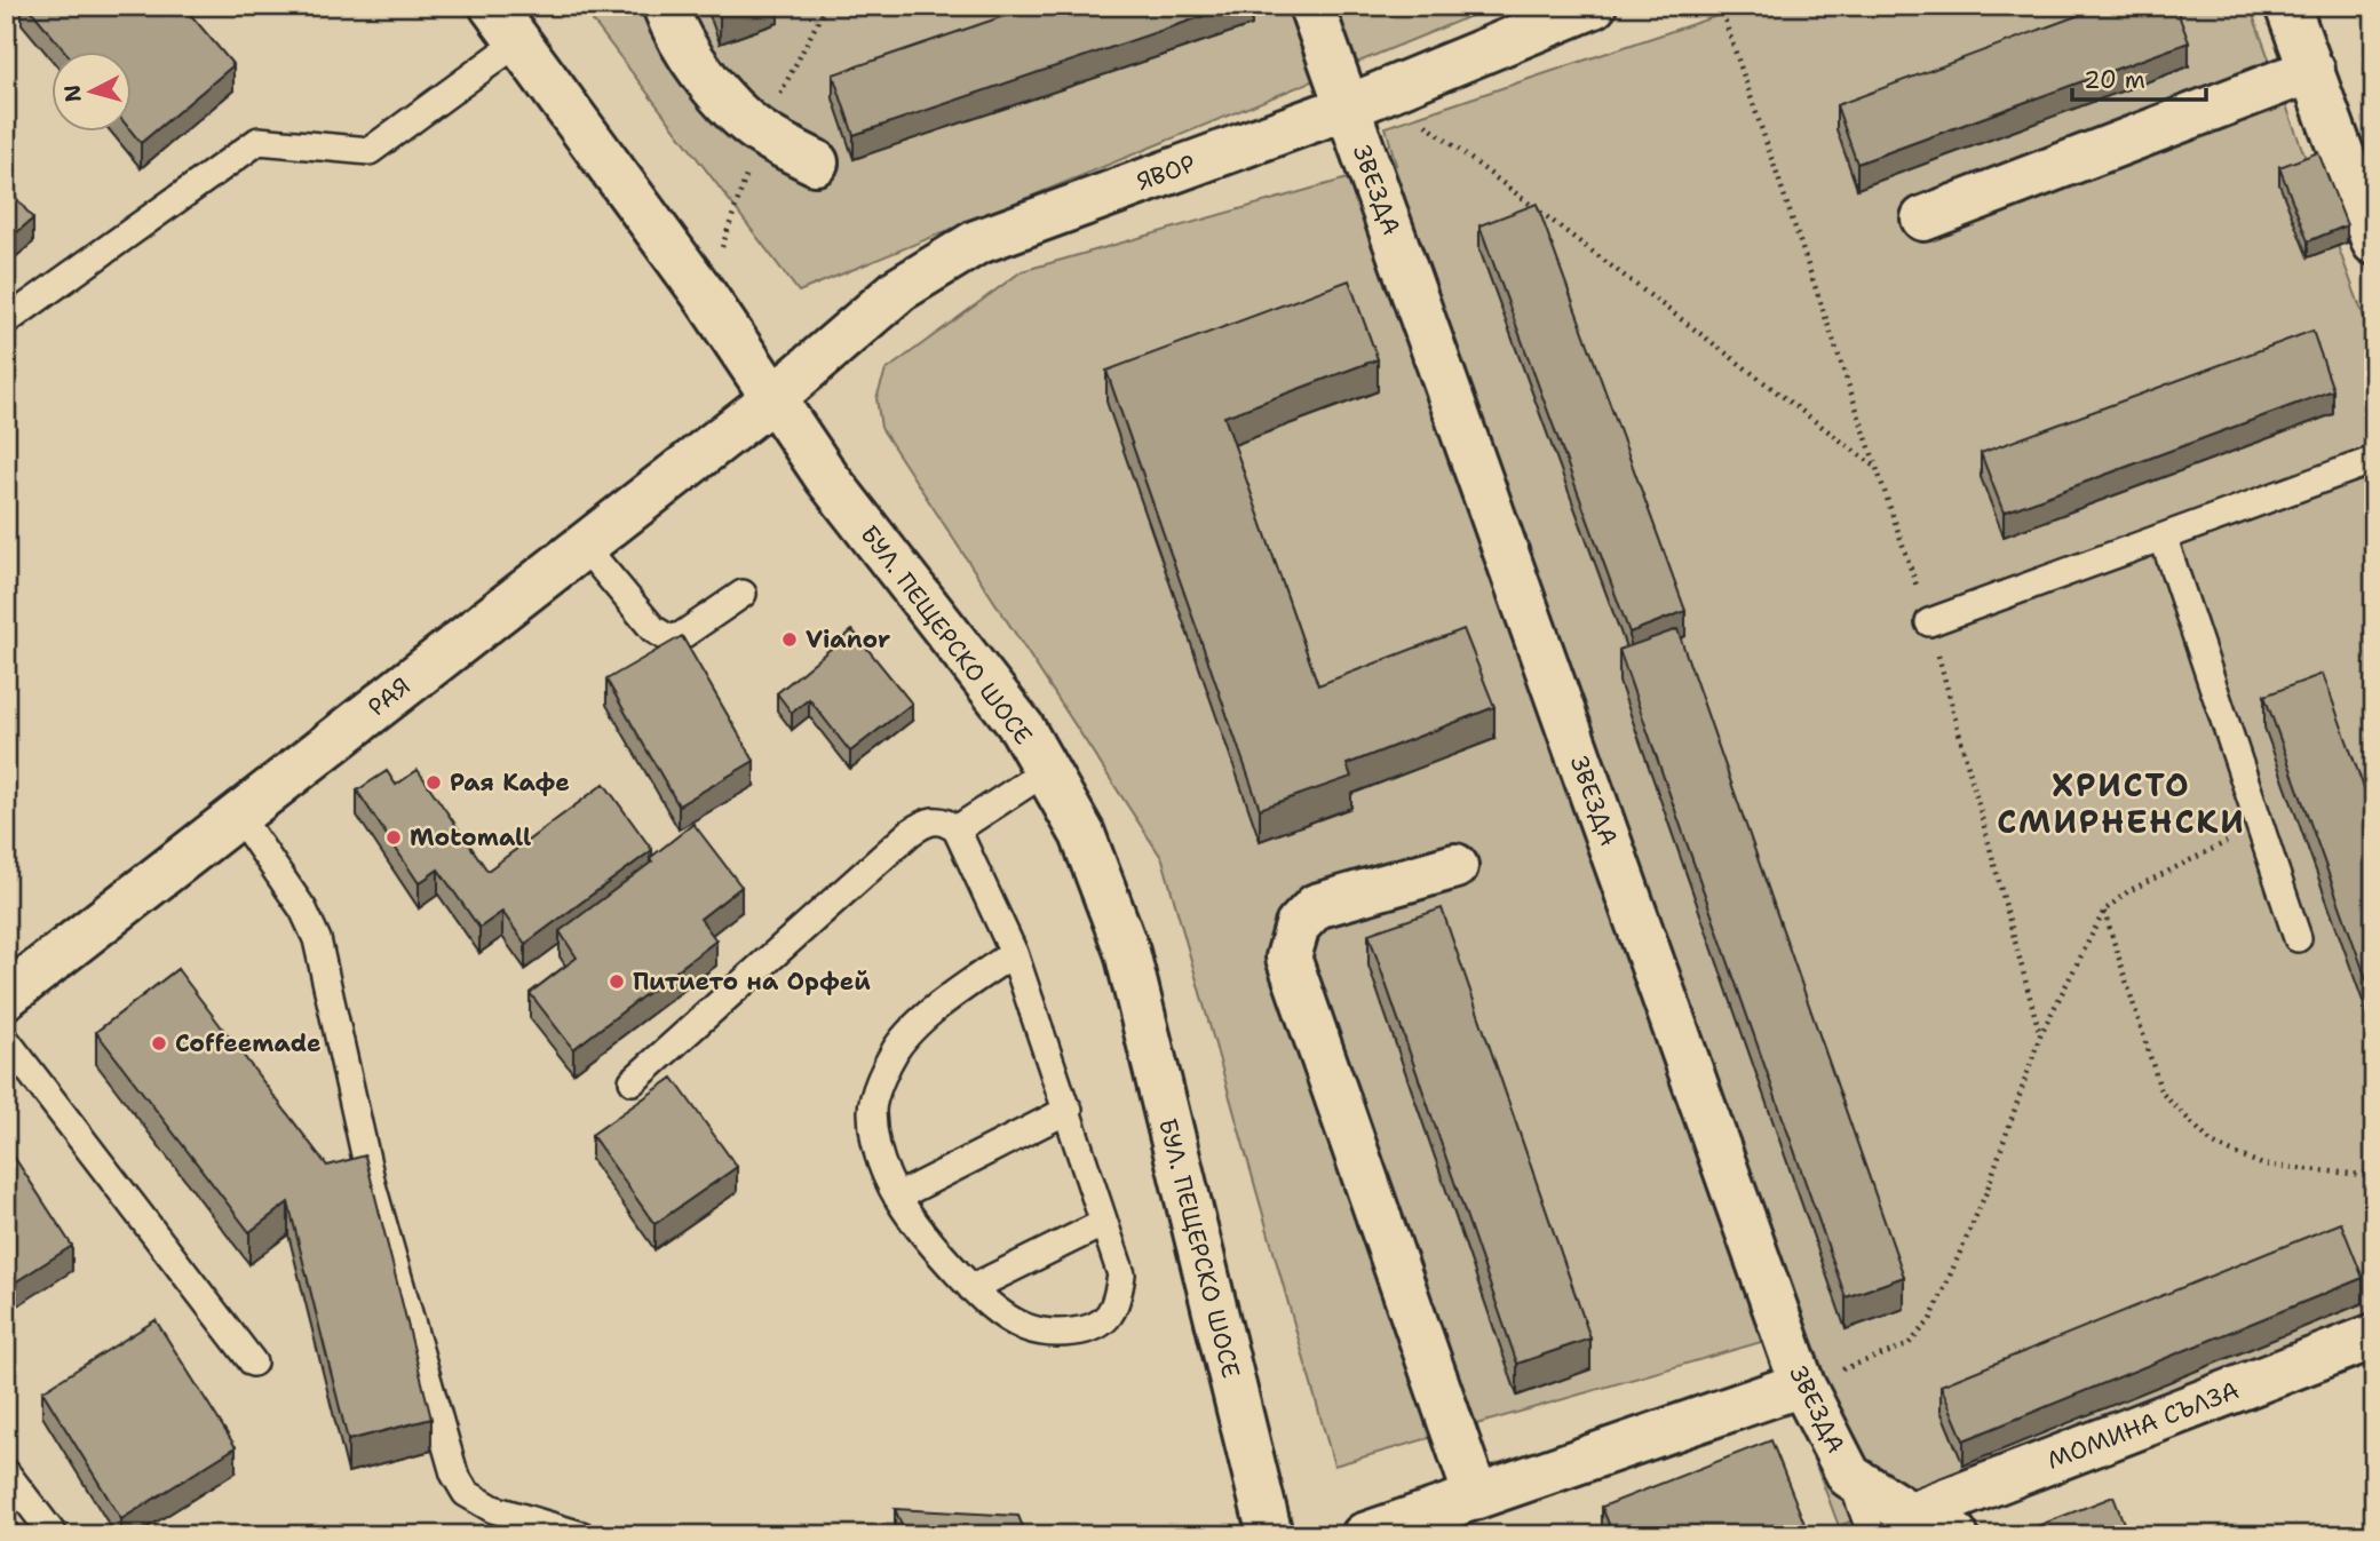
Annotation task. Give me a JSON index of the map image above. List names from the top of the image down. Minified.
{"streets":{"street":["ЯВОР","ЗВЕЗДА","БУЛ. ПЕЩЕРСКО ШОСЕ","РАЯ","МОМИНА СЪЛЗА"]},"crossings":[["ЯВОР","ЗВЕЗДА"],["ЯВОР","БУЛ. ПЕЩЕРСКО ШОСЕ"],["ЯВОР","РАЯ"],["ЗВЕЗДА","МОМИНА СЪЛЗА"],["БУЛ. ПЕЩЕРСКО ШОСЕ","РАЯ"]],"districts":["ХРИСТО СМИРНЕНСКИ"],"places":["Vianor","Рая Кафе","Motomall","Питието на Орфей","Coffeemade"],"scale_bar":"20 m","north":"left"}
